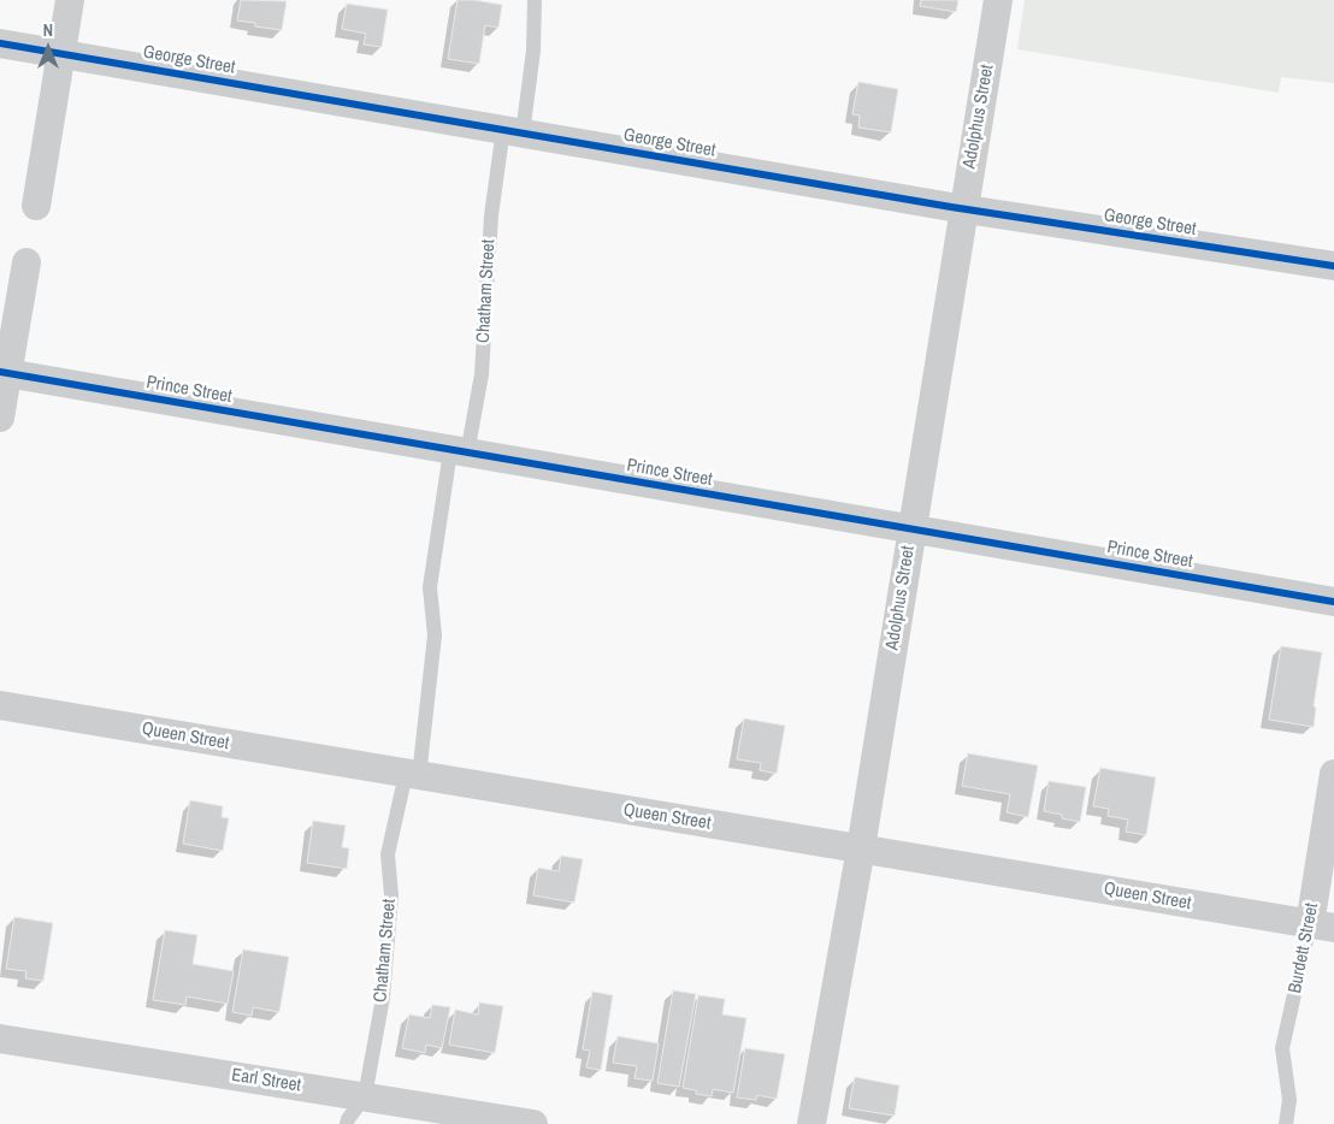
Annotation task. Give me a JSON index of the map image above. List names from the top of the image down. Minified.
{"streets":{"street":["George Street","Adolphus Street","Prince Street","Queen Street","Burdett Street","Earl Street"],"lane":["Chatham Street"]},"crossings":[["George Street","Adolphus Street"],["George Street","Chatham Street"],["Adolphus Street","Prince Street"],["Adolphus Street","Queen Street"],["Chatham Street","Prince Street"],["Chatham Street","Queen Street"],["Chatham Street","Earl Street"],["Queen Street","Burdett Street"]],"north":"top"}
